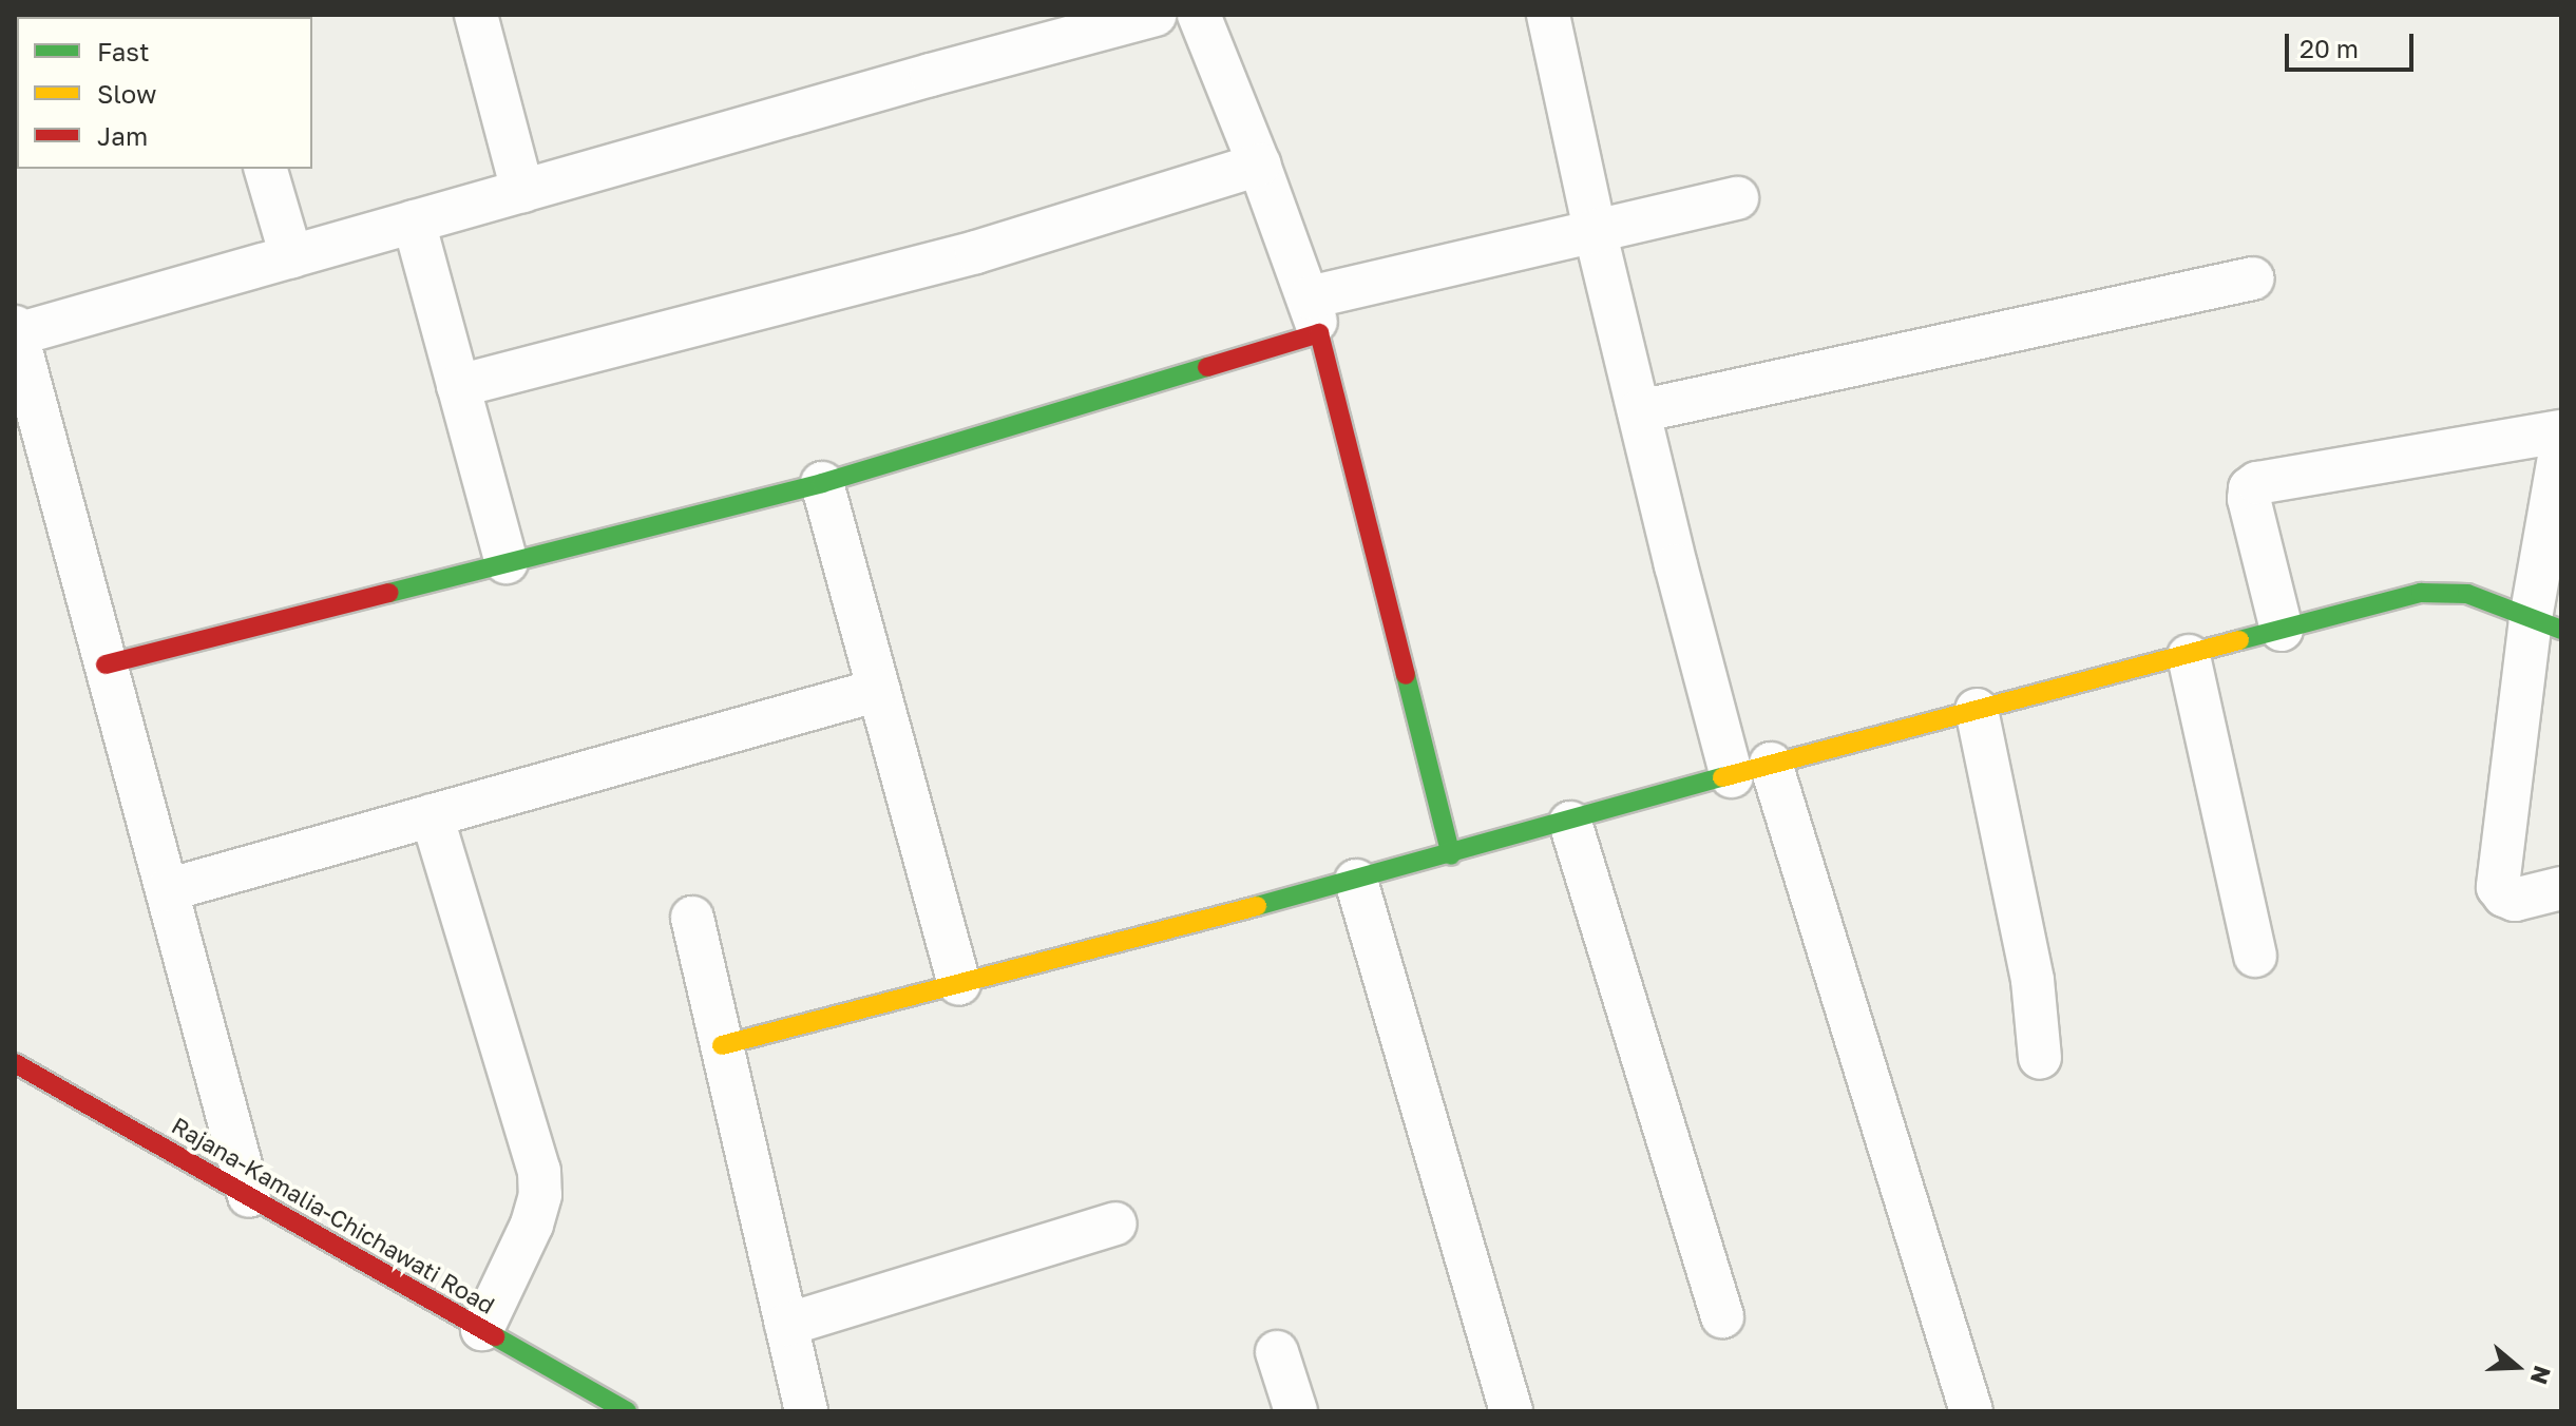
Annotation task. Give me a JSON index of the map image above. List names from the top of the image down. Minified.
{"streets":{"street":["Rajana-Kamalia-Chichawati Road"]},"legend":["Fast","Slow","Jam"],"scale_bar":"20 m","north":"right"}
